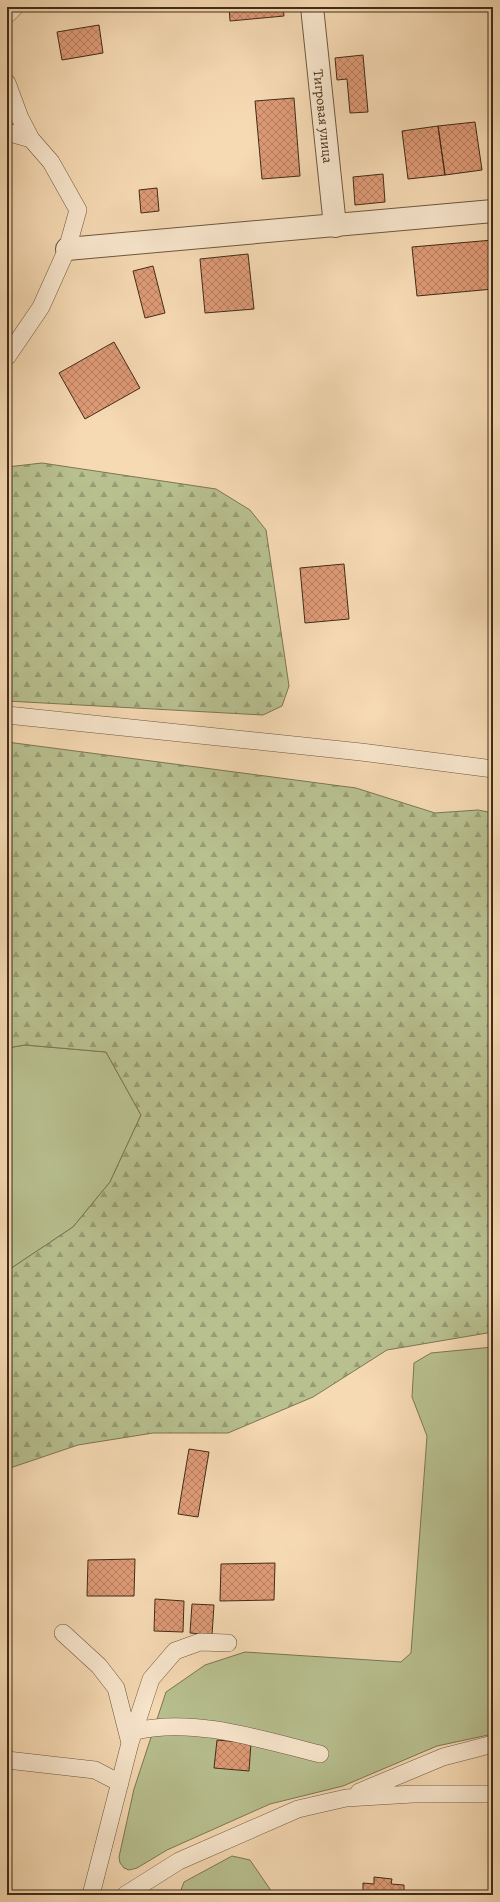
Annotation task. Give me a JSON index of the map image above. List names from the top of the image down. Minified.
{"streets":{"street":["Тигровая улица"]}}
